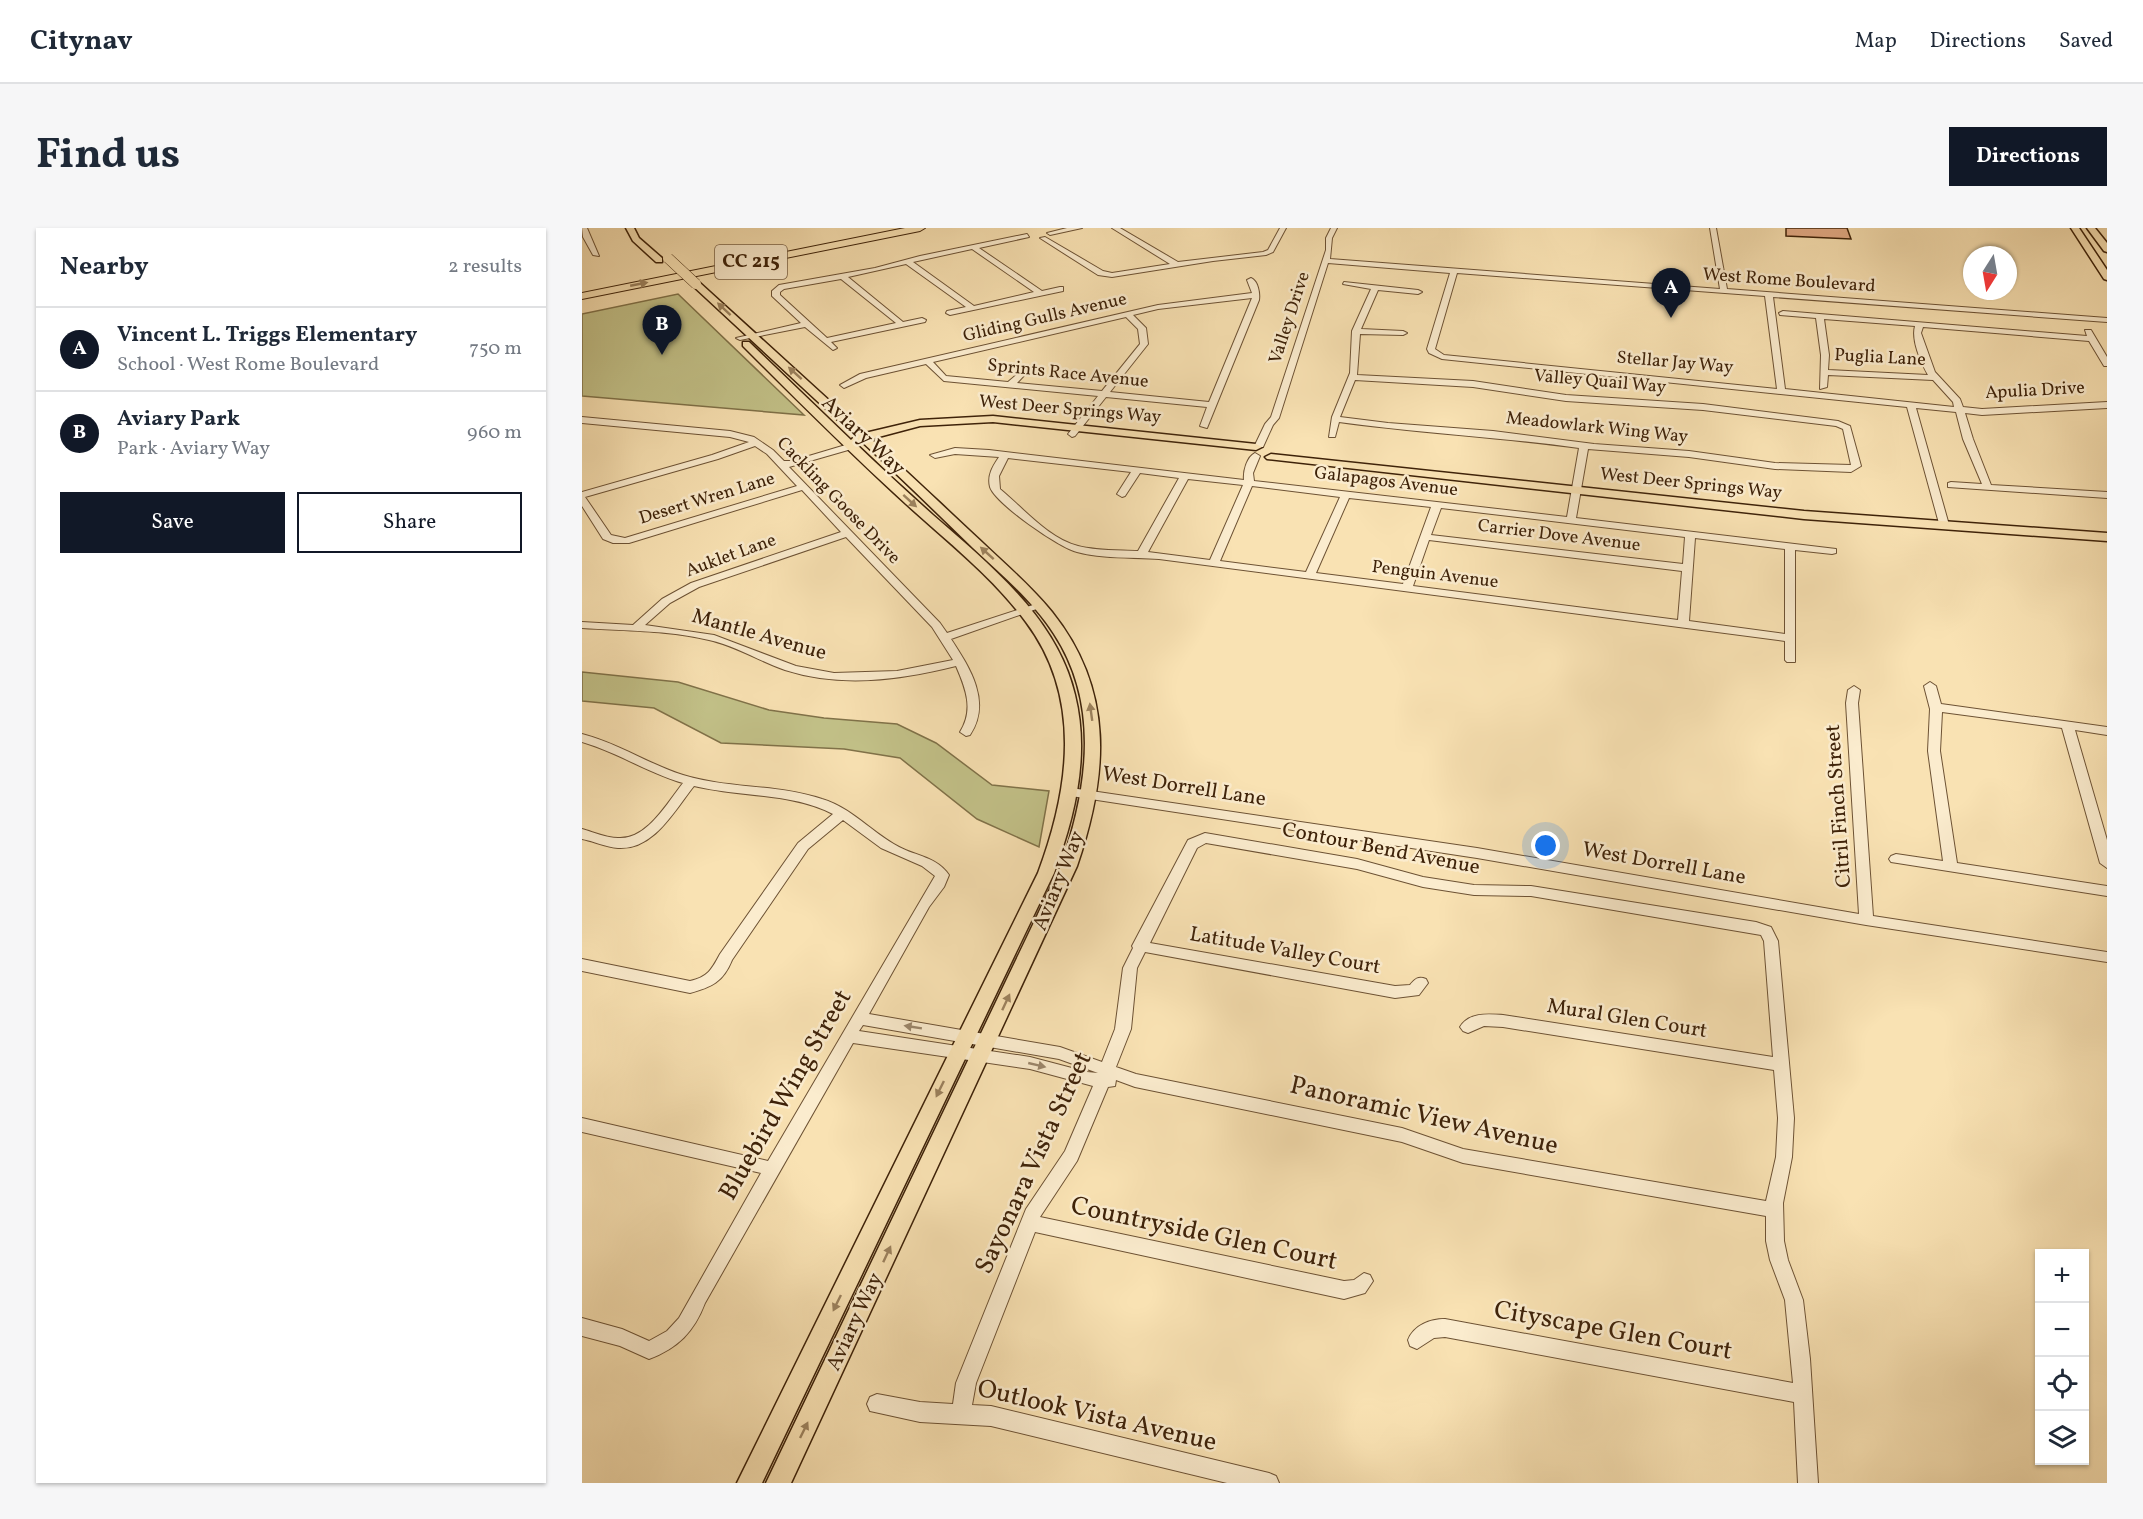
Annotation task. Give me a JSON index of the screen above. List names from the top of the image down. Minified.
{"streets":{"highway":["CC 215"],"main road":["West Deer Springs Way","Aviary Way"],"street":["West Rome Boulevard","Gliding Gulls Avenue","Valley Drive","Puglia Lane","Stellar Jay Way","Sprints Race Avenue","Valley Quail Way","Apulia Drive","Meadowlark Wing Way","Galapagos Avenue","Desert Wren Lane","Cackling Goose Drive","Carrier Dove Avenue","Auklet Lane","Penguin Avenue","Mantle Avenue","West Dorrell Lane","Citril Finch Street","Contour Bend Avenue","Latitude Valley Court","Mural Glen Court","Bluebird Wing Street","Panoramic View Avenue","Sayonara Vista Street","Countryside Glen Court","Cityscape Glen Court","Outlook Vista Avenue"]},"crossings":[["West Rome Boulevard","Valley Drive"],["West Rome Boulevard","Stellar Jay Way"],["Gliding Gulls Avenue","Sprints Race Avenue"],["Valley Drive","West Deer Springs Way"],["Stellar Jay Way","Apulia Drive"],["Valley Quail Way","Meadowlark Wing Way"],["West Deer Springs Way","Aviary Way"],["Aviary Way","West Dorrell Lane"],["Aviary Way","Panoramic View Avenue"],["Galapagos Avenue","Penguin Avenue"],["Desert Wren Lane","Cackling Goose Drive"],["Cackling Goose Drive","Auklet Lane"],["Cackling Goose Drive","Mantle Avenue"],["Auklet Lane","Mantle Avenue"],["West Dorrell Lane","Citril Finch Street"],["Contour Bend Avenue","Mural Glen Court"],["Contour Bend Avenue","Sayonara Vista Street"],["Latitude Valley Court","Sayonara Vista Street"],["Panoramic View Avenue","Sayonara Vista Street"],["Sayonara Vista Street","Countryside Glen Court"],["Sayonara Vista Street","Outlook Vista Avenue"]],"north":"bottom","page":{"header":"Citynav","nav":["Map","Directions","Saved"],"title":"Find us","buttons":["Directions",["Save","Share"]],"heading":["Nearby","2 results"],"pins":["A","B"],"list":[{"mark":"A","name":"Vincent L. Triggs Elementary","note":"School · West Rome Boulevard","value":"750 m"},{"mark":"B","name":"Aviary Park","note":"Park · Aviary Way","value":"960 m"}],"map_buttons":["+","−"]}}
